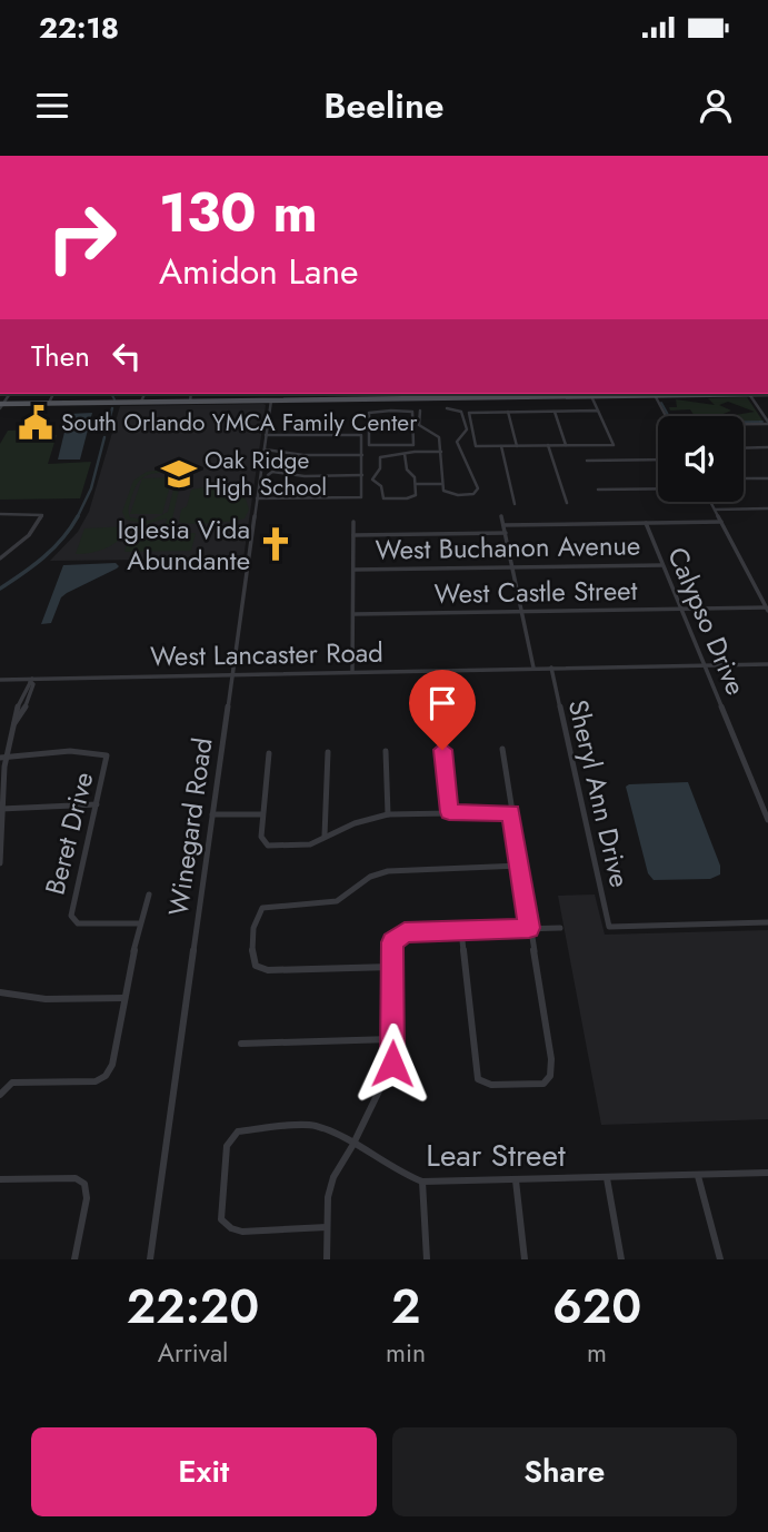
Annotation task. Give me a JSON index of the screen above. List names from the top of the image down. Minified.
{"streets":{"street":["West Buchanon Avenue","West Castle Street","Calypso Drive","West Lancaster Road","Sheryl Ann Drive","Winegard Road","Beret Drive","Lear Street"]},"crossings":[["West Buchanon Avenue","Calypso Drive"],["West Castle Street","Calypso Drive"],["Calypso Drive","West Lancaster Road"],["West Lancaster Road","Sheryl Ann Drive"],["West Lancaster Road","Winegard Road"]],"places":{"public building":["South Orlando YMCA Family Center"],"school or university":["Oak Ridge High School"],"church":["Iglesia Vida Abundante"]},"page":{"status":"22:18","header":"Beeline","turn":["130 m","Amidon Lane"],"then":"Then","eta":["22:20","Arrival","2","min","620","m"],"buttons":["Exit","Share"]}}
